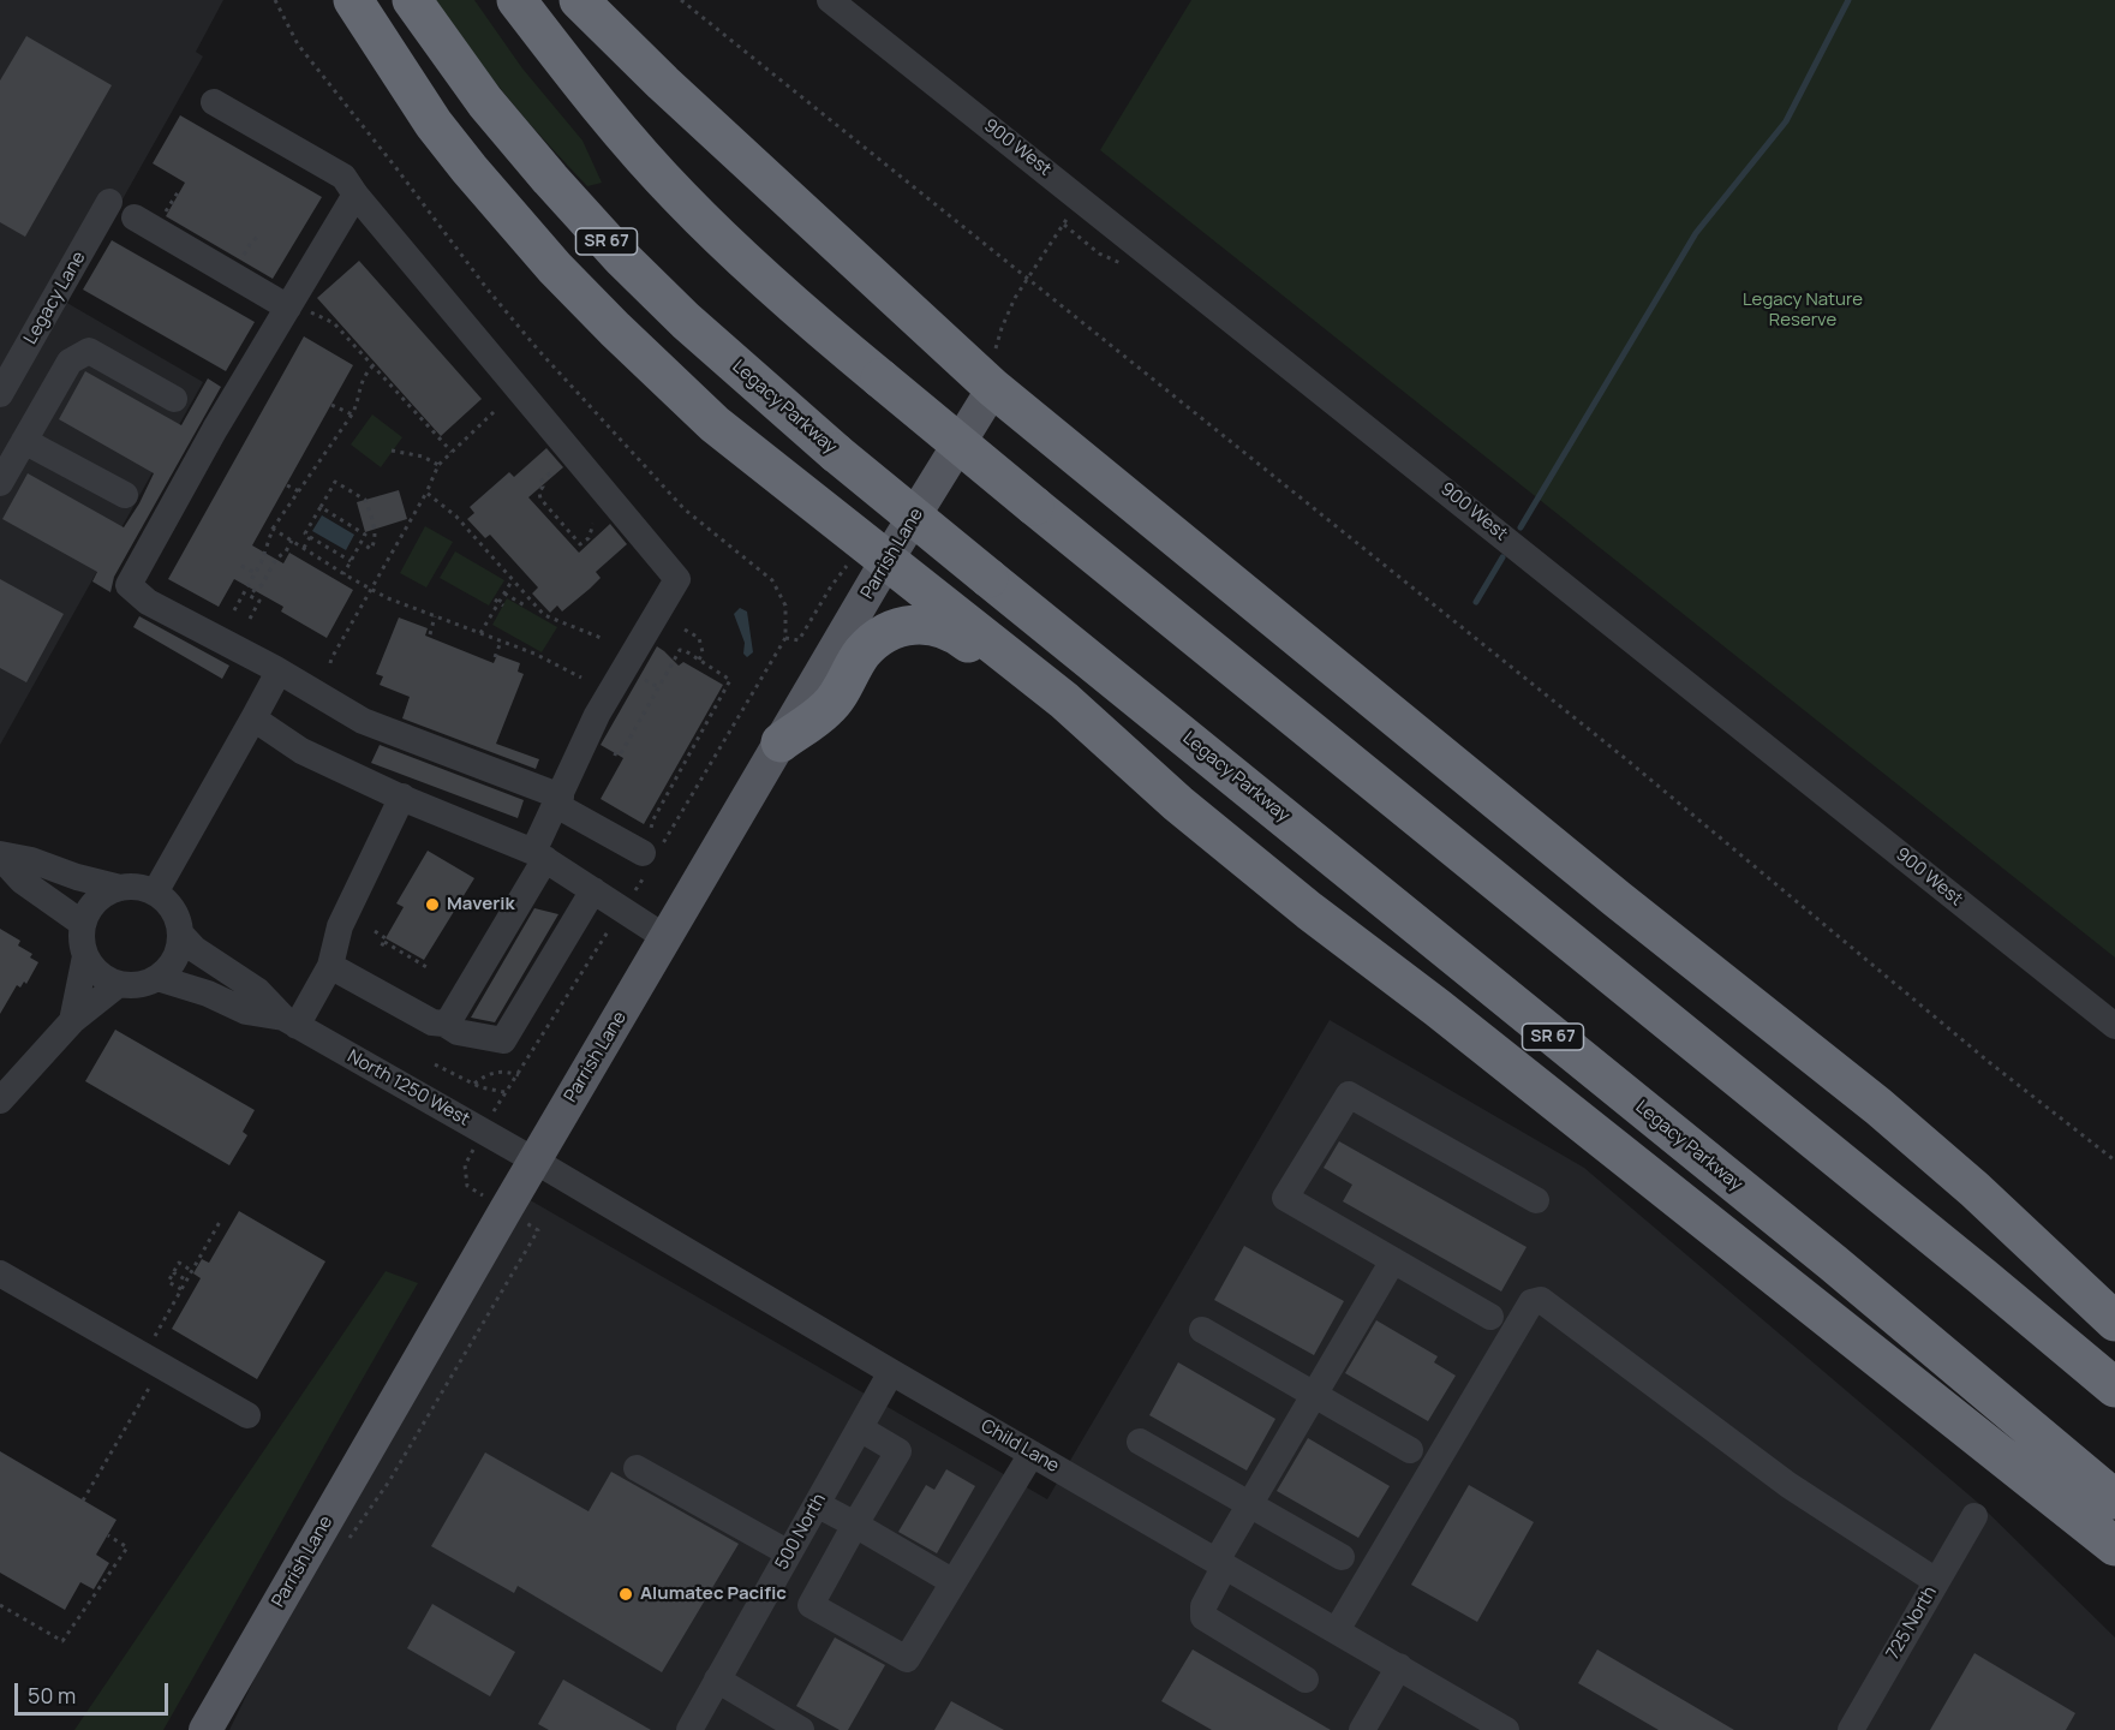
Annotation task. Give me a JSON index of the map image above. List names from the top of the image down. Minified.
{"streets":{"highway":["SR 67","Legacy Parkway"],"main road":["Parrish Lane"],"street":["900 West","Legacy Lane","North 1250 West","Child Lane","500 North","725 North"]},"crossings":[["Parrish Lane","North 1250 West"],["Parrish Lane","Child Lane"],["North 1250 West","Child Lane"],["Child Lane","500 North"]],"parks":["Legacy Nature Reserve"],"places":["Maverik","Alumatec Pacific"],"scale_bar":"50 m"}
